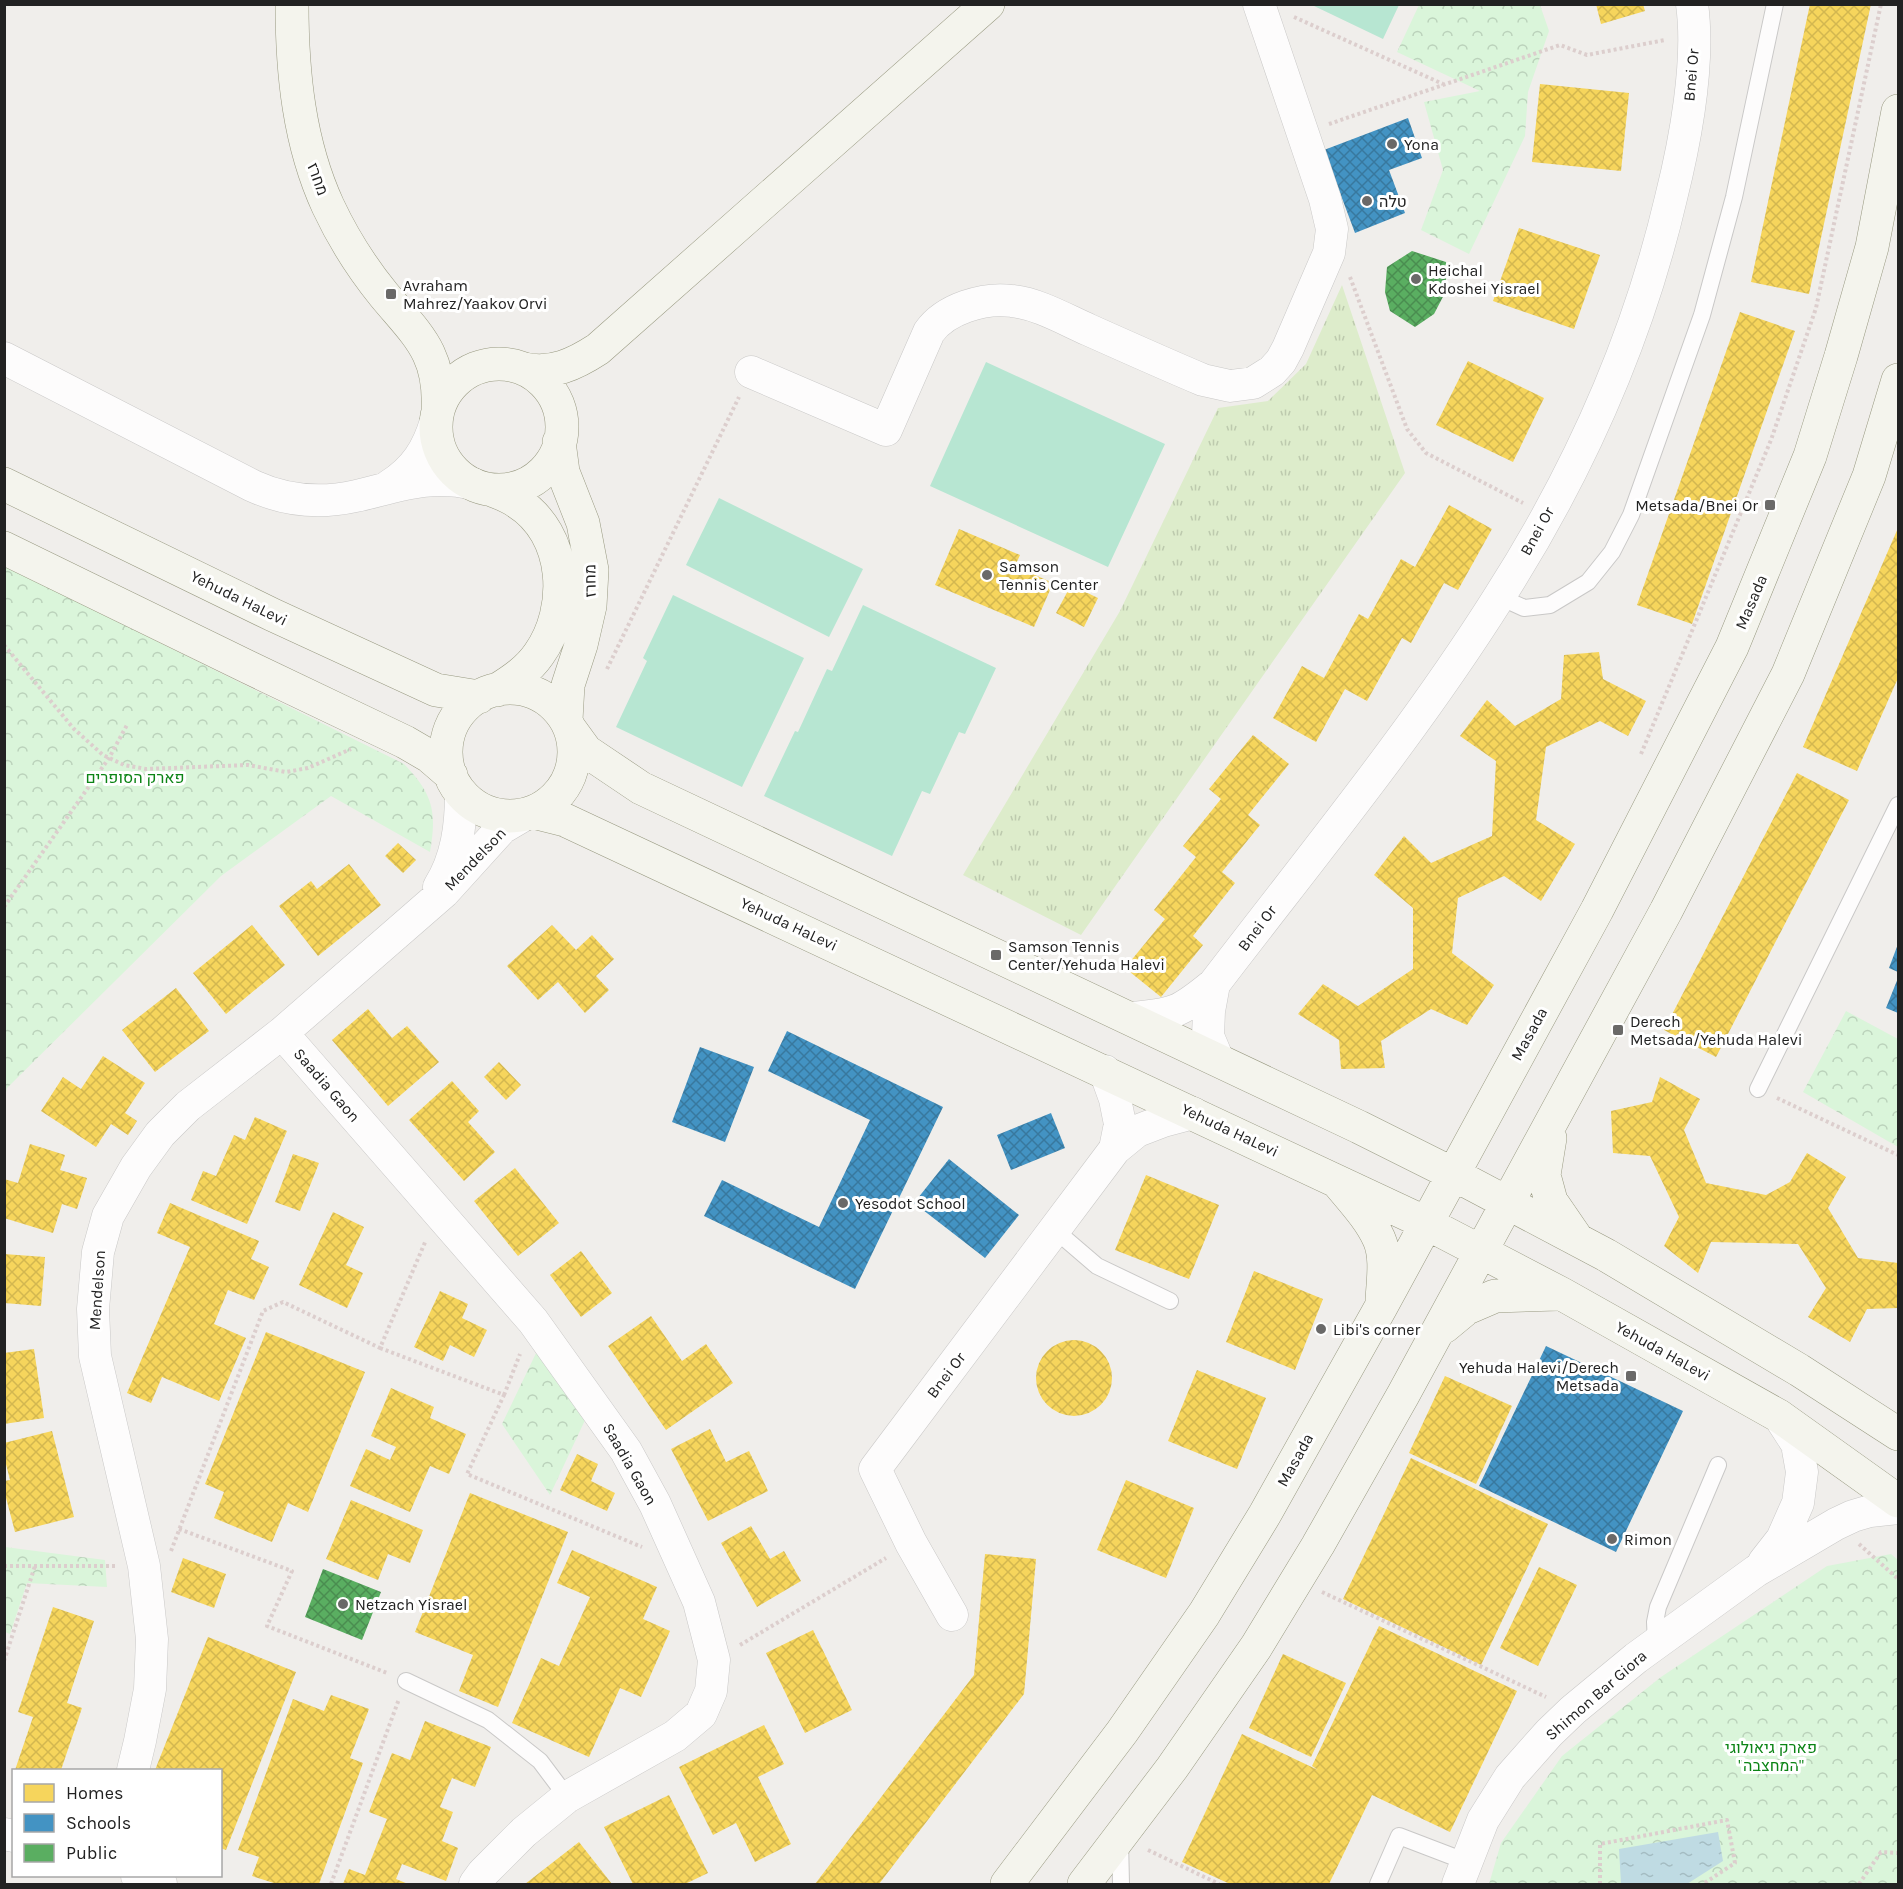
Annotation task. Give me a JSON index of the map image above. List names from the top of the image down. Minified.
{"streets":{"main road":["מחרז","Yehuda HaLevi","Masada"],"street":["Bnei Or","Mendelson","Saadia Gaon","Shimon Bar Giora"]},"crossings":[["Bnei Or","Yehuda HaLevi"],["מחרז","Yehuda HaLevi"],["מחרז","Mendelson"],["Yehuda HaLevi","Masada"],["Yehuda HaLevi","Mendelson"],["Yehuda HaLevi","Shimon Bar Giora"],["Mendelson","Saadia Gaon"]],"parks":["פארק הסופרים","פארק גיאולוגי \"המחצבה\""],"places":{"other":["Yona","טלה","Heichal Kdoshei Yisrael","Samson Tennis Center","Yesodot School","Libi's corner","Rimon","Netzach Yisrael"],"transit":["Avraham Mahrez/Yaakov Orvi","Metsada/Bnei Or","Samson Tennis Center/Yehuda Halevi","Derech Metsada/Yehuda Halevi","Yehuda Halevi/Derech Metsada"]},"legend":["Homes","Schools","Public"]}
